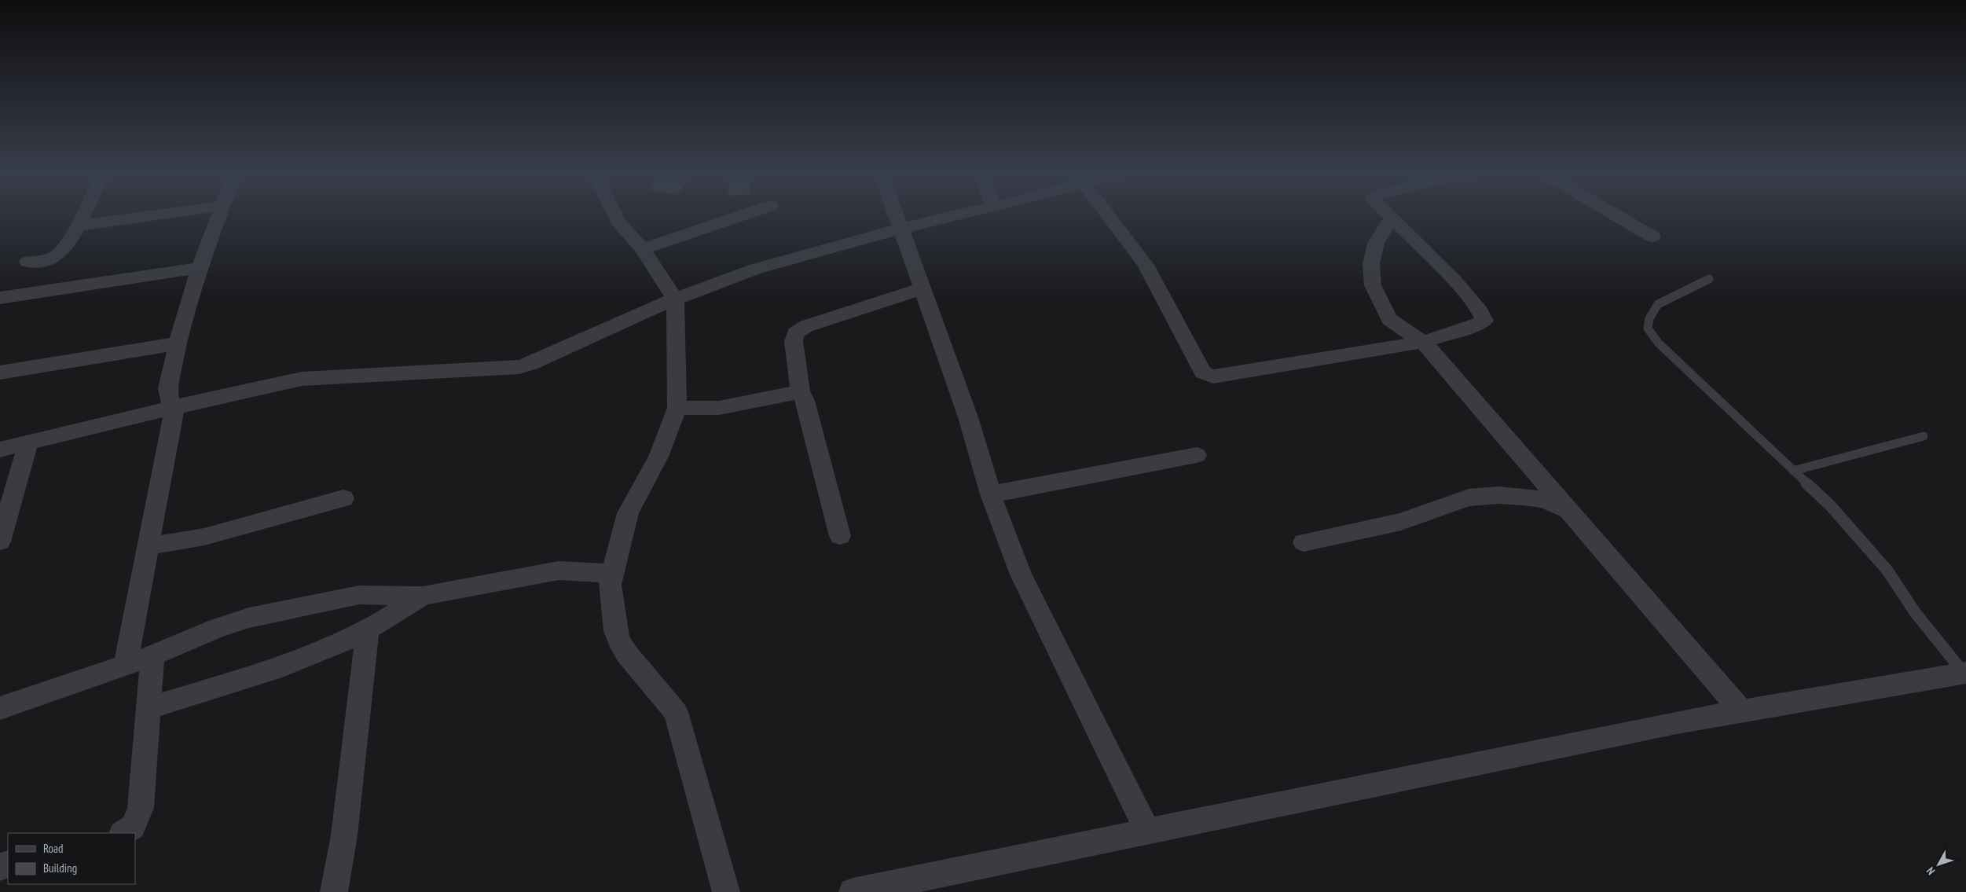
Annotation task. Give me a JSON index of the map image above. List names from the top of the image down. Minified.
{"legend":["Road","Building"],"north":"bottom left"}
